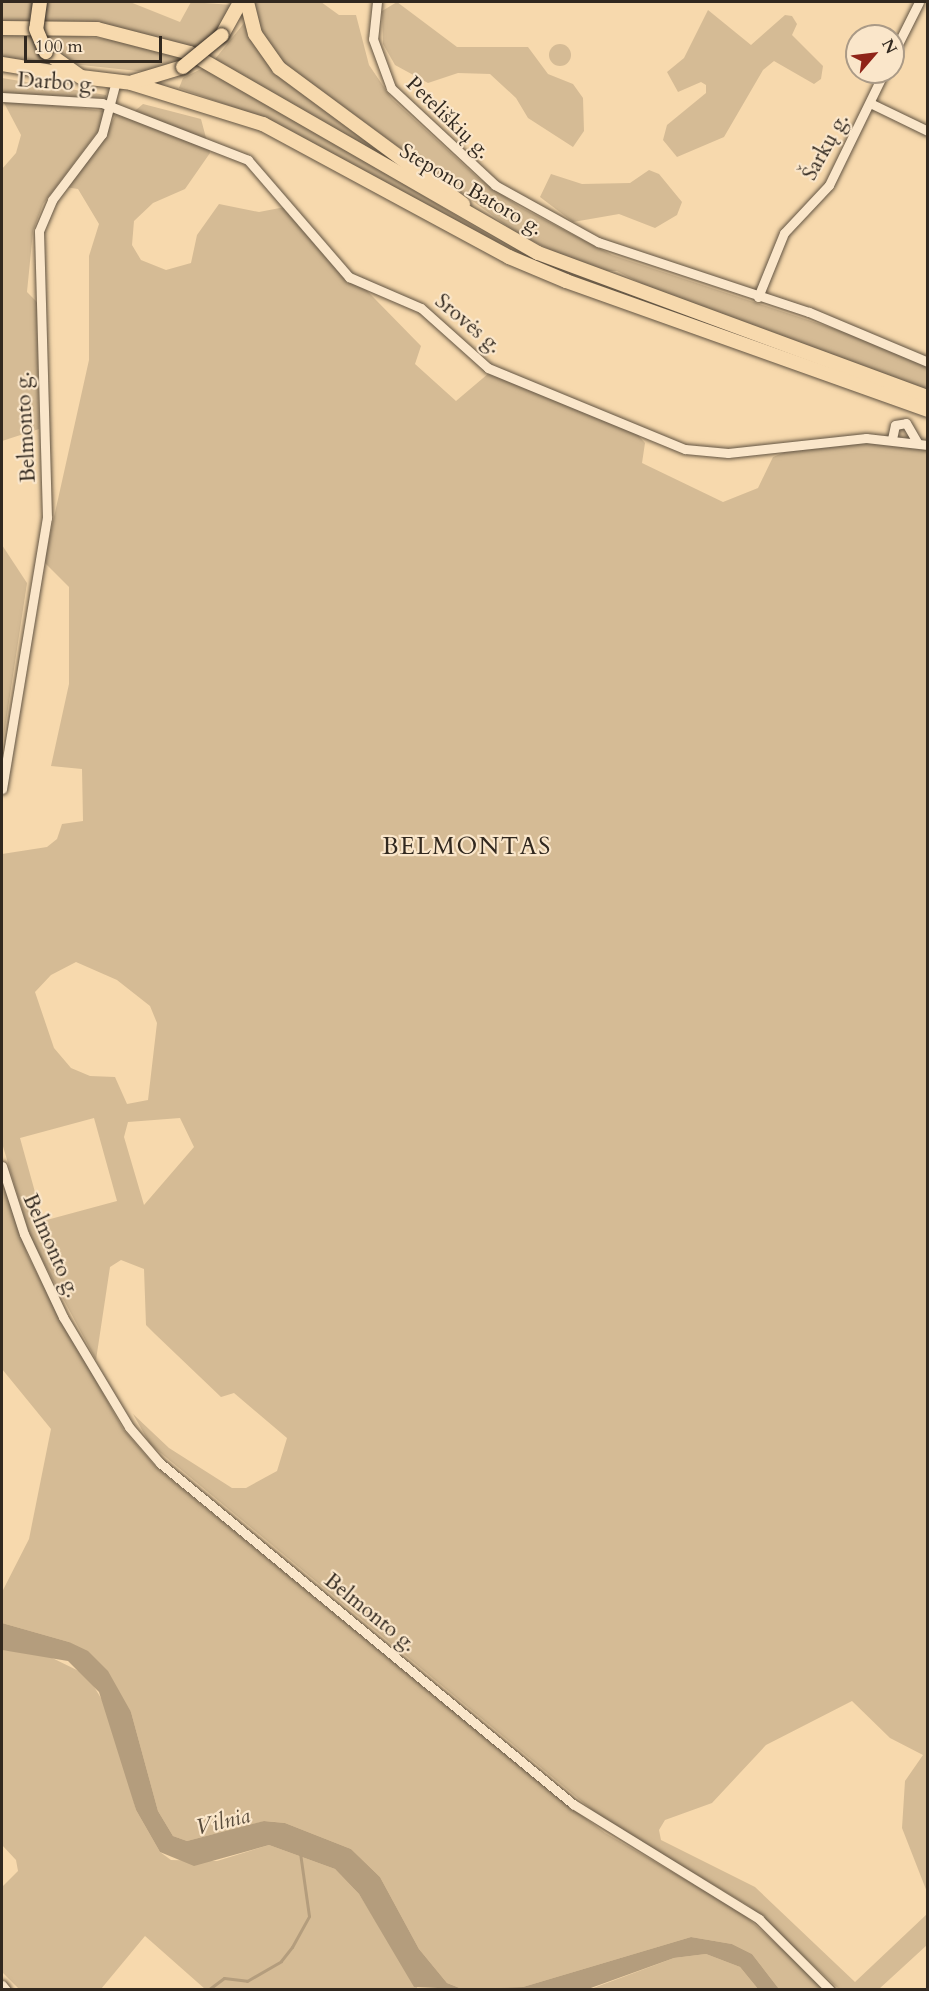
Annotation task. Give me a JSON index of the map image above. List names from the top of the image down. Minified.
{"streets":{"main road":["Stepono Batoro g."],"street":["Darbo g.","Peteliškių g.","Šarkų g.","Srovės g.","Belmonto g."]},"crossings":[["Darbo g.","Srovės g."],["Darbo g.","Belmonto g."],["Peteliškių g.","Stepono Batoro g."],["Šarkų g.","Stepono Batoro g."],["Srovės g.","Belmonto g."]],"districts":["BELMONTAS"],"water":["Vilnia"],"scale_bar":"100 m","north":"top right"}
